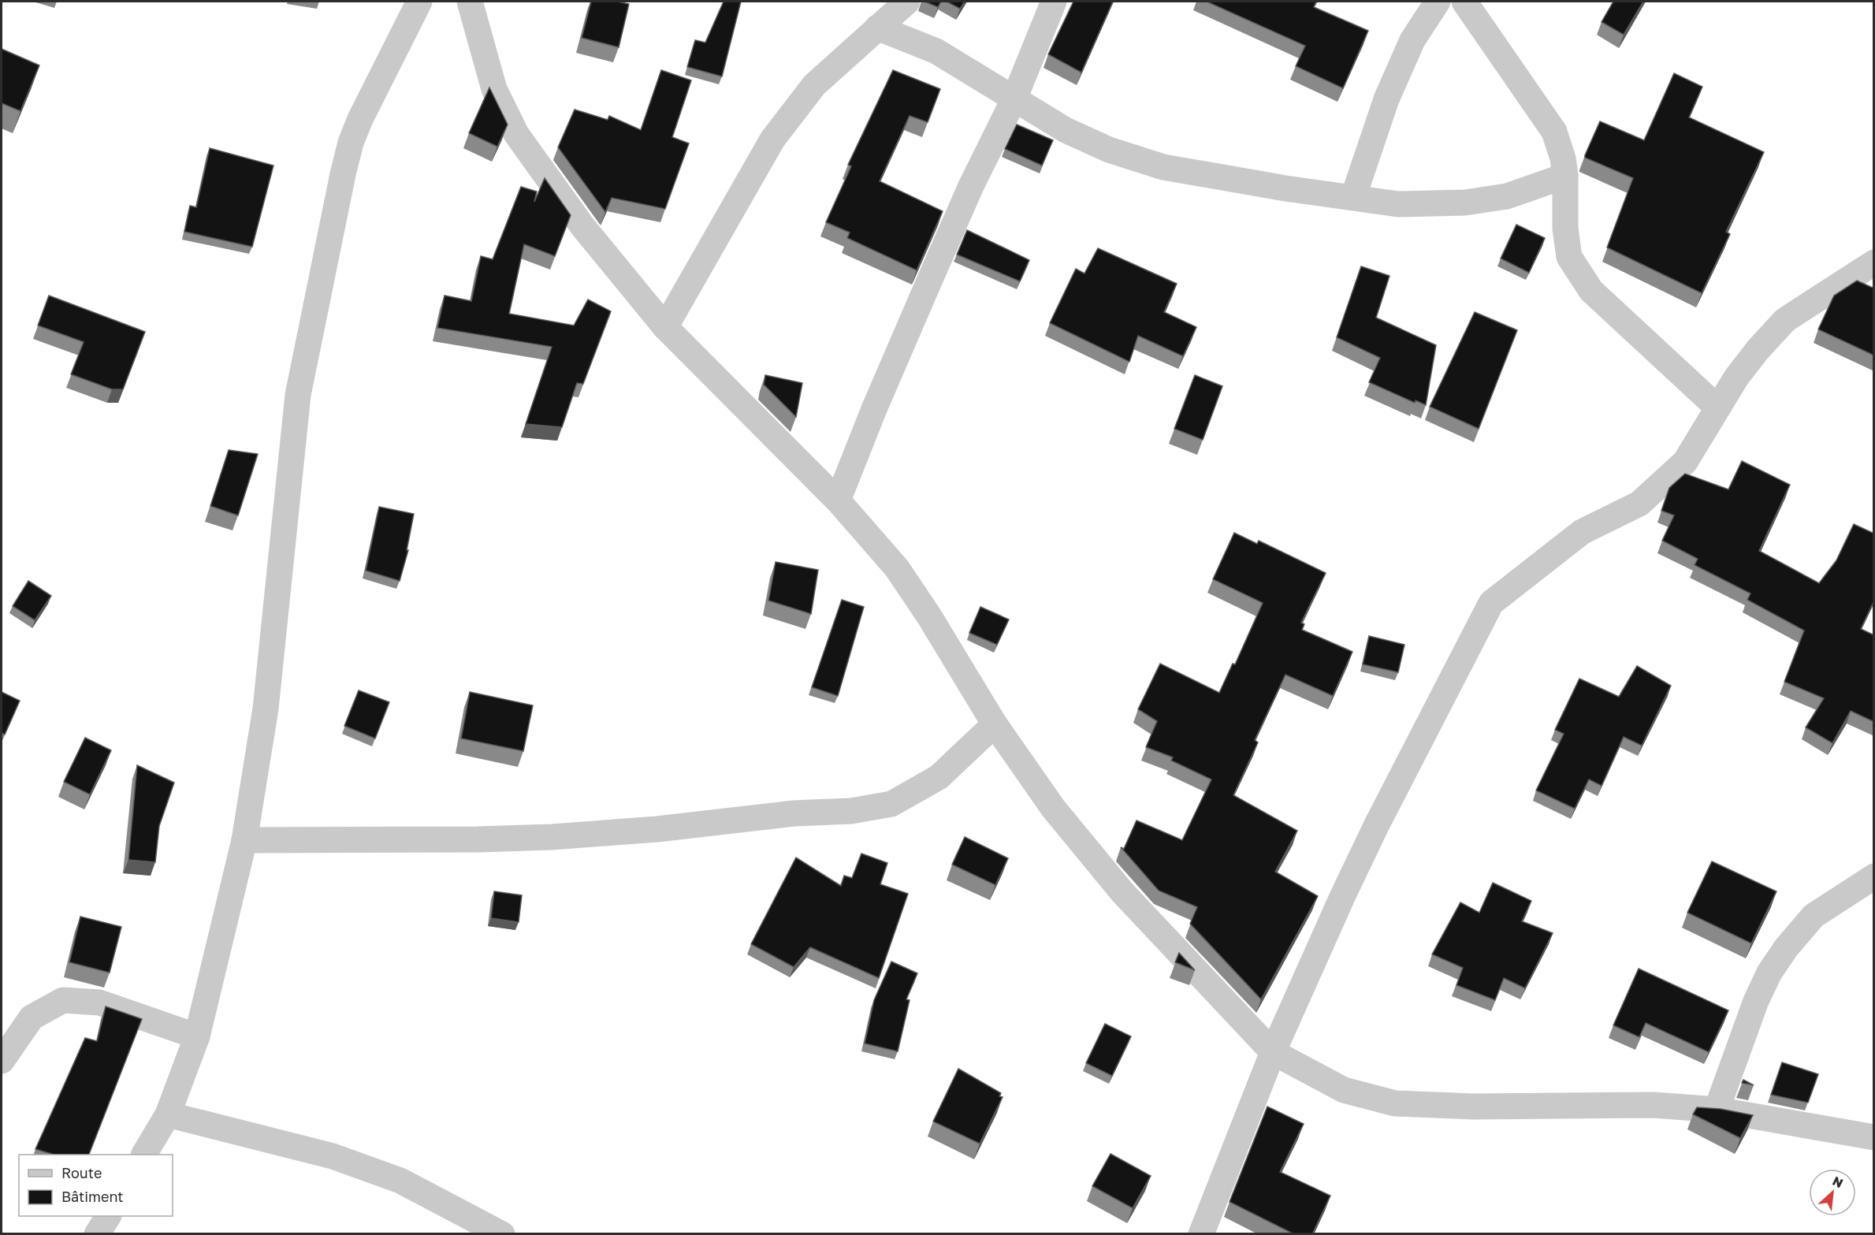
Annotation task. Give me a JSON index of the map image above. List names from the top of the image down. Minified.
{"legend":["Route","Bâtiment"],"north":"top right"}
